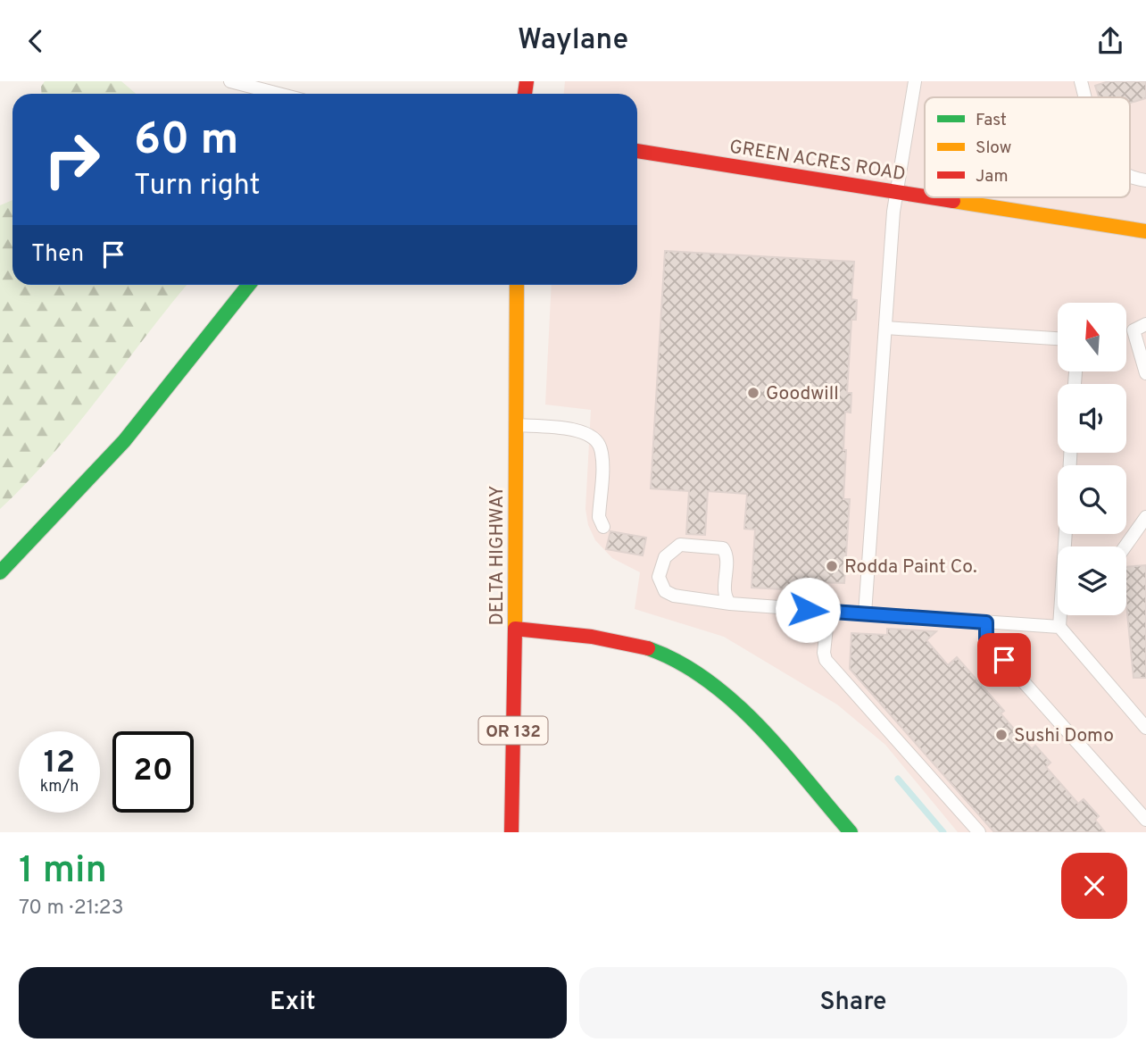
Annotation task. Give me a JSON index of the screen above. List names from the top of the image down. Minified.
{"streets":{"main road":["GREEN ACRES ROAD","DELTA HIGHWAY","OR 132"]},"places":["Goodwill","Rodda Paint Co.","Sushi Domo"],"legend":["Fast","Slow","Jam"],"north":"top","page":{"header":"Waylane","turn":["60 m","Turn right"],"then":"Then","speed":"12 km/h","limit":"20","heading":["1 min","70 m · 21:23"],"buttons":["Exit","Share"]}}
